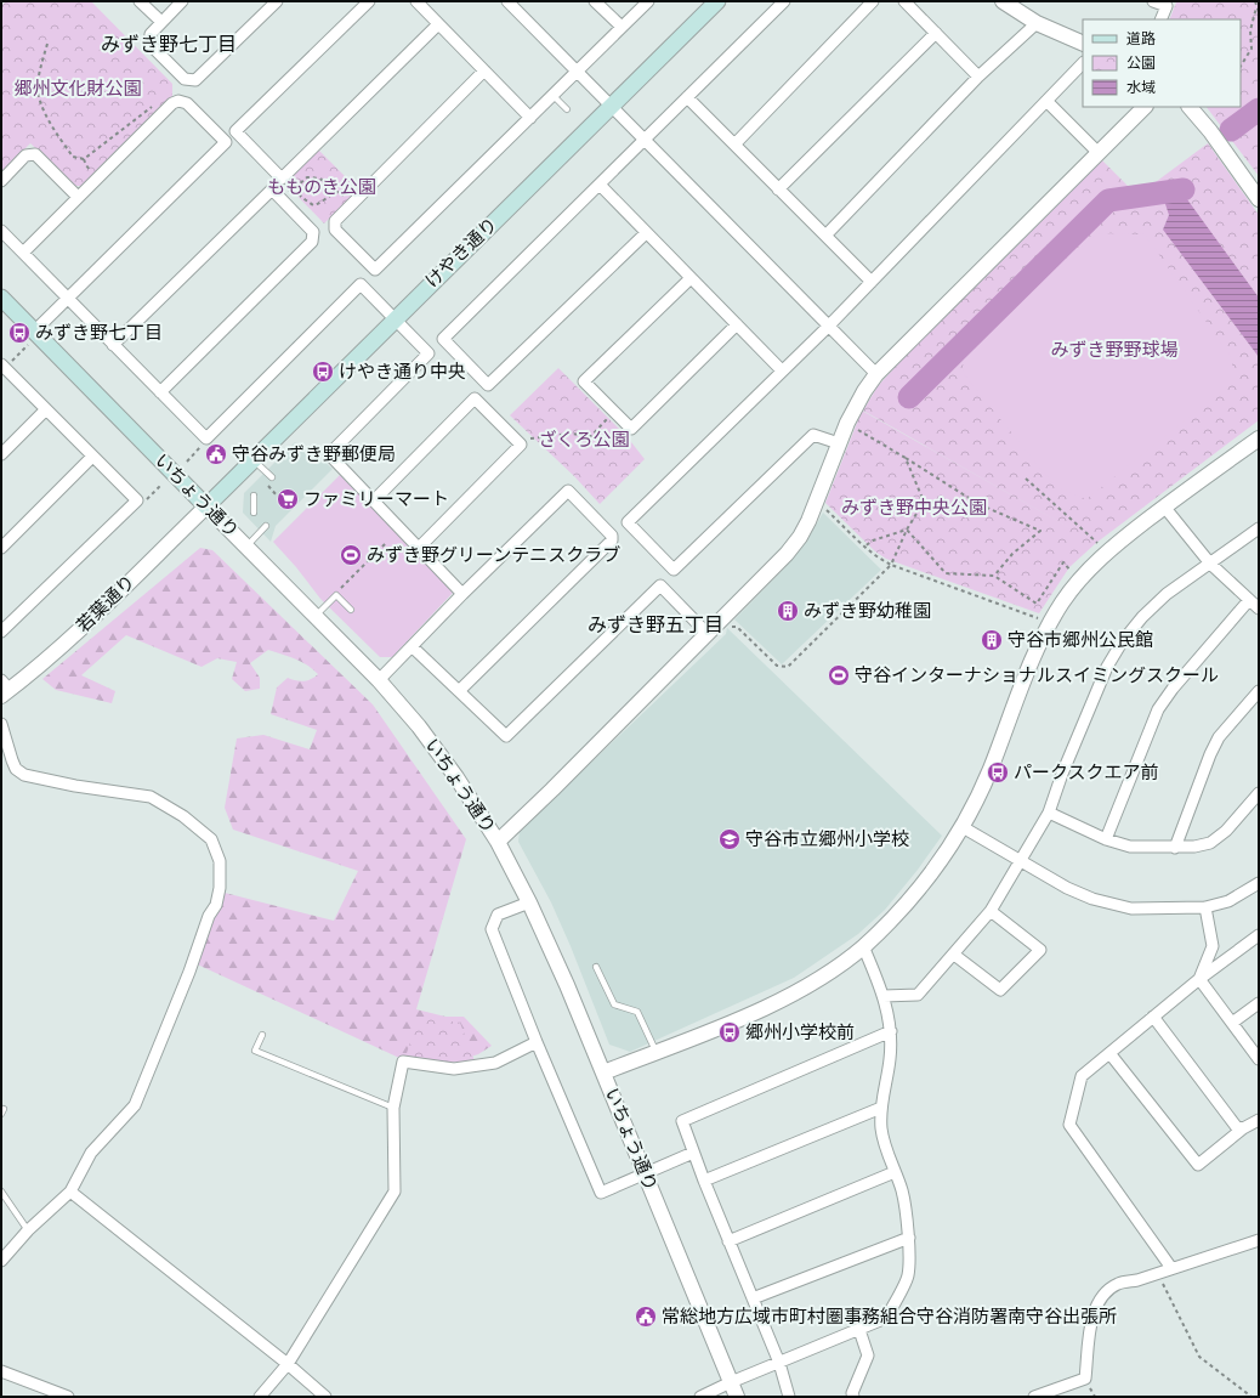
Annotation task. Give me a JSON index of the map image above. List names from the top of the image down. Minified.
{"streets":{"main road":["けやき通り","いちょう通り"],"street":["若葉通り"]},"crossings":[["けやき通り","いちょう通り"],["けやき通り","若葉通り"],["いちょう通り","若葉通り"]],"districts":["みずき野七丁目","みずき野五丁目"],"parks":["郷州文化財公園","もものき公園","みずき野野球場","ざくろ公園","みずき野中央公園"],"places":{"bus stop":["みずき野七丁目","けやき通り中央","パークスクエア前","郷州小学校前"],"public building":["守谷みずき野郵便局","常総地方広域市町村圏事務組合守谷消防署南守谷出張所"],"supermarket":["ファミリーマート"],"sports":["みずき野グリーンテニスクラブ","守谷インターナショナルスイミングスクール"],"building":["みずき野幼稚園","守谷市郷州公民館"],"school or university":["守谷市立郷州小学校"]},"legend":["道路","公園","水域"]}
